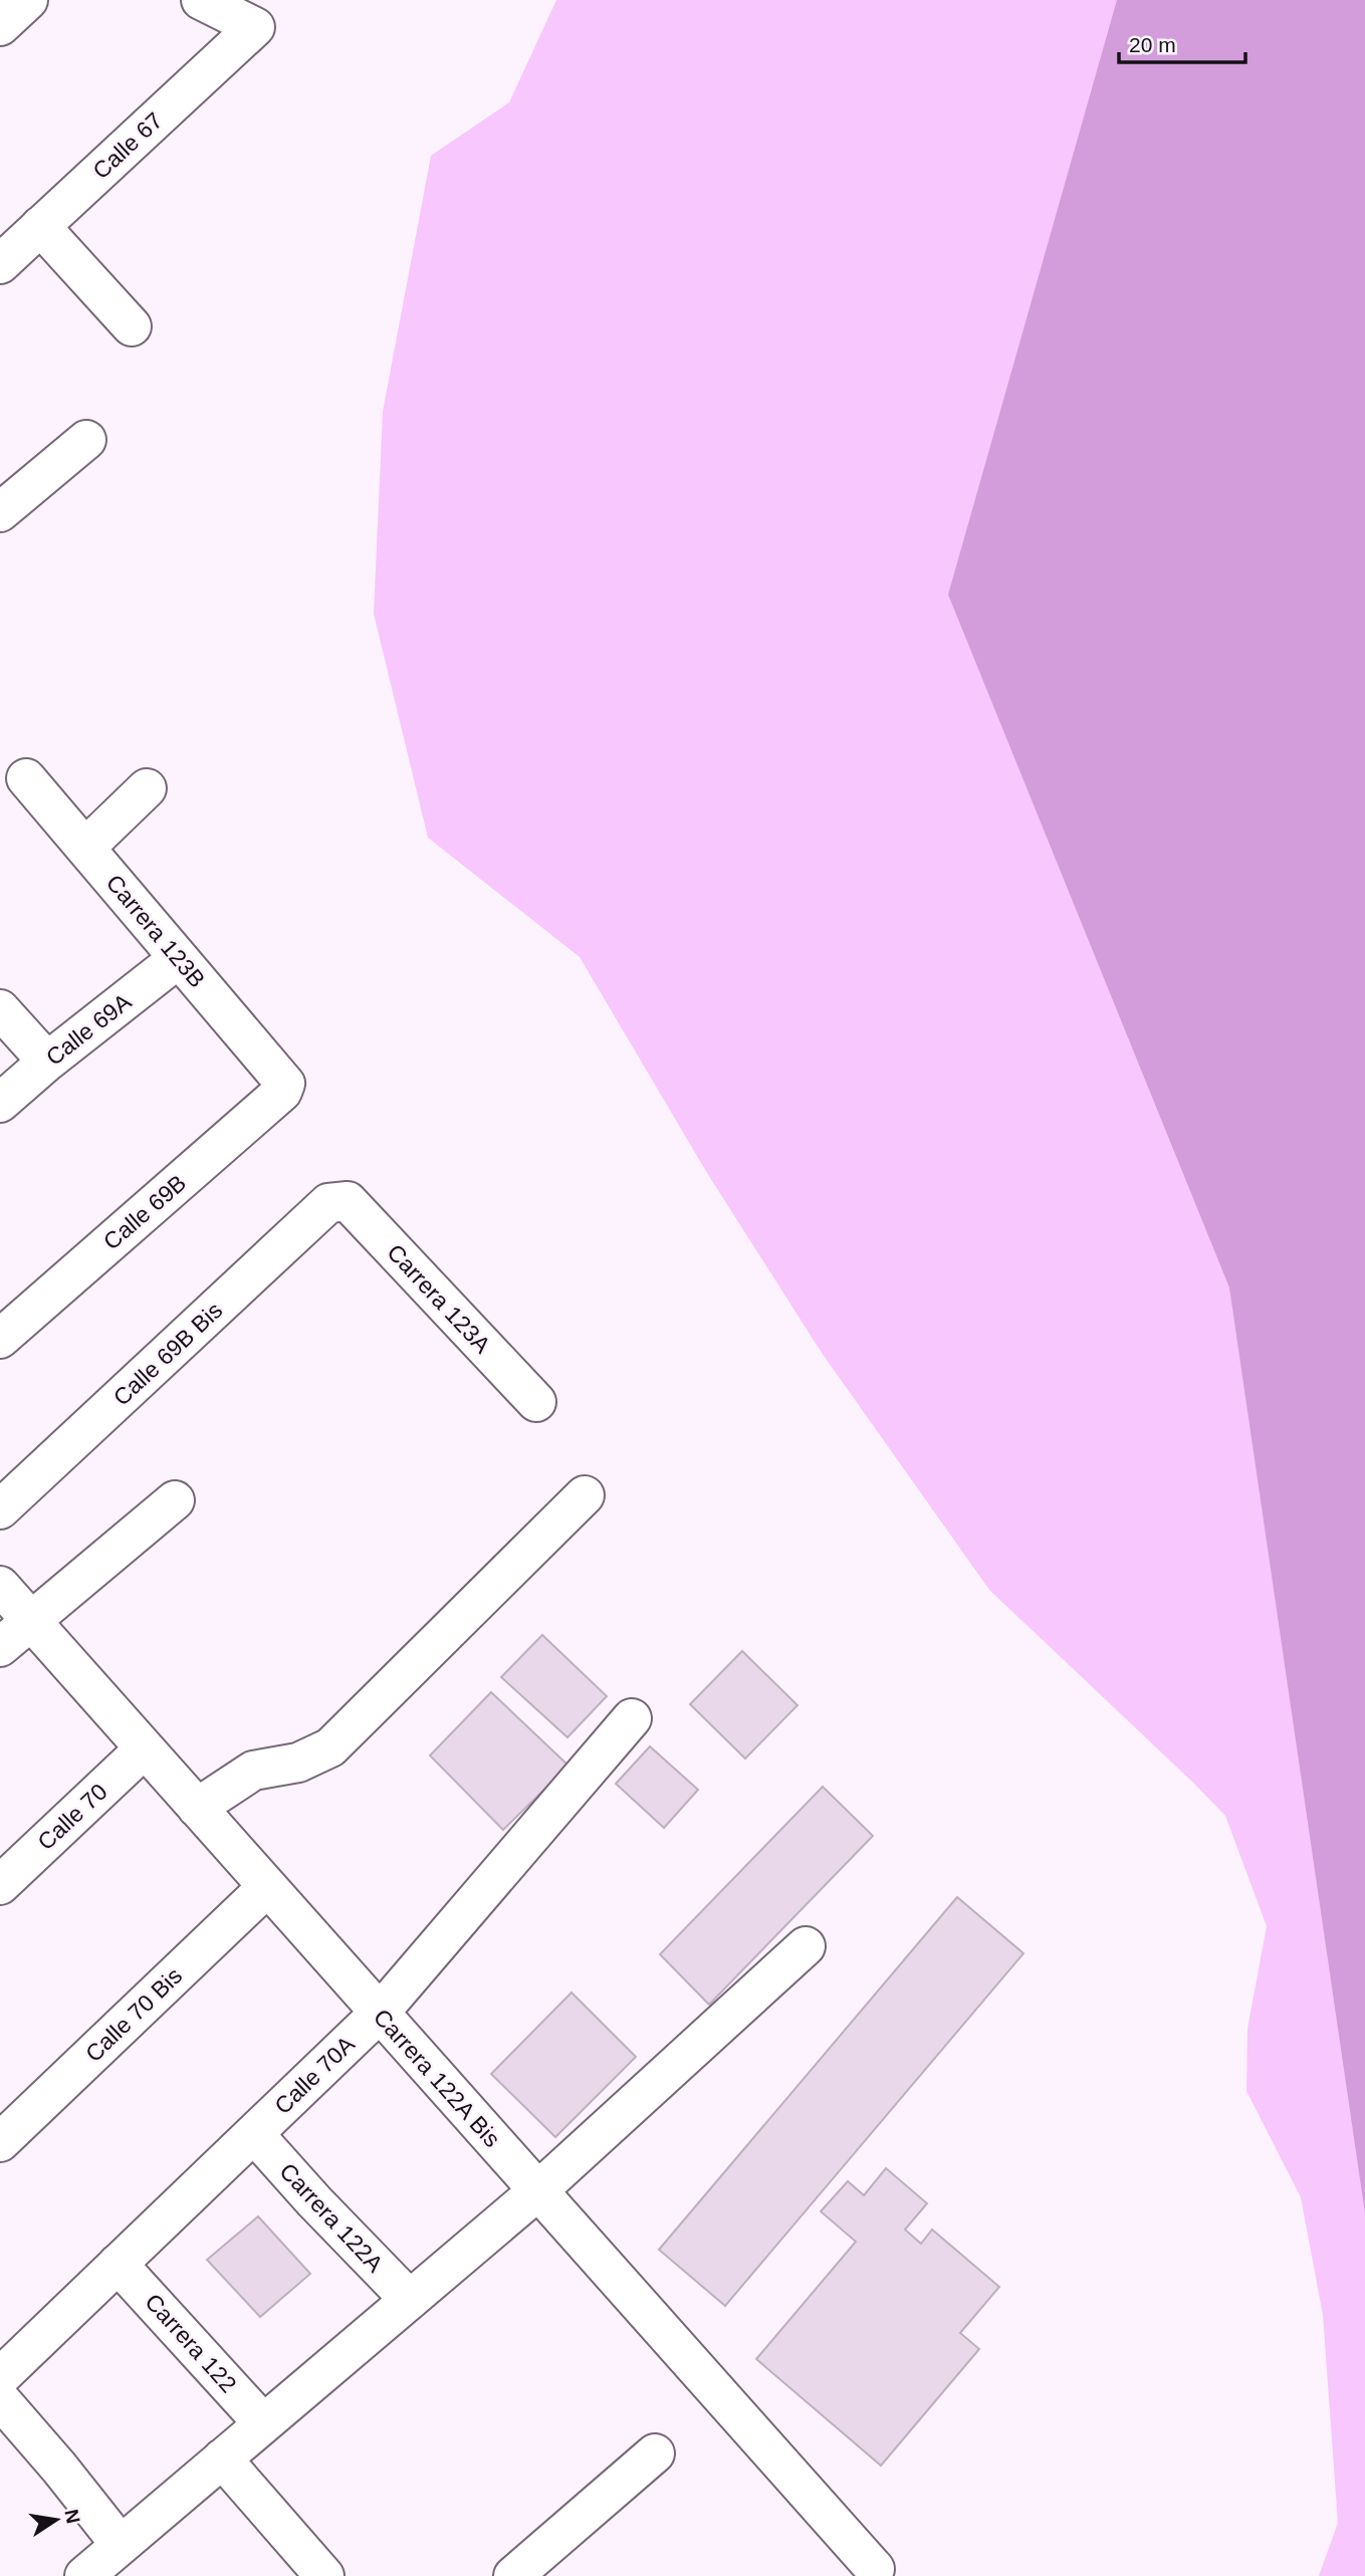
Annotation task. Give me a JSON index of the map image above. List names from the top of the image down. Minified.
{"streets":{"street":["Calle 67","Carrera 123B","Calle 69A","Calle 69B","Carrera 123A","Calle 69B Bis","Calle 70","Calle 70 Bis","Calle 70A","Carrera 122A Bis","Carrera 122A","Carrera 122"]},"crossings":[["Carrera 123B","Calle 69A"],["Carrera 123B","Calle 69B"],["Carrera 123A","Calle 69B Bis"],["Calle 70","Carrera 122A Bis"],["Calle 70 Bis","Carrera 122A Bis"],["Calle 70A","Carrera 122A Bis"],["Calle 70A","Carrera 122A"],["Calle 70A","Carrera 122"]],"scale_bar":"20 m","north":"right"}
